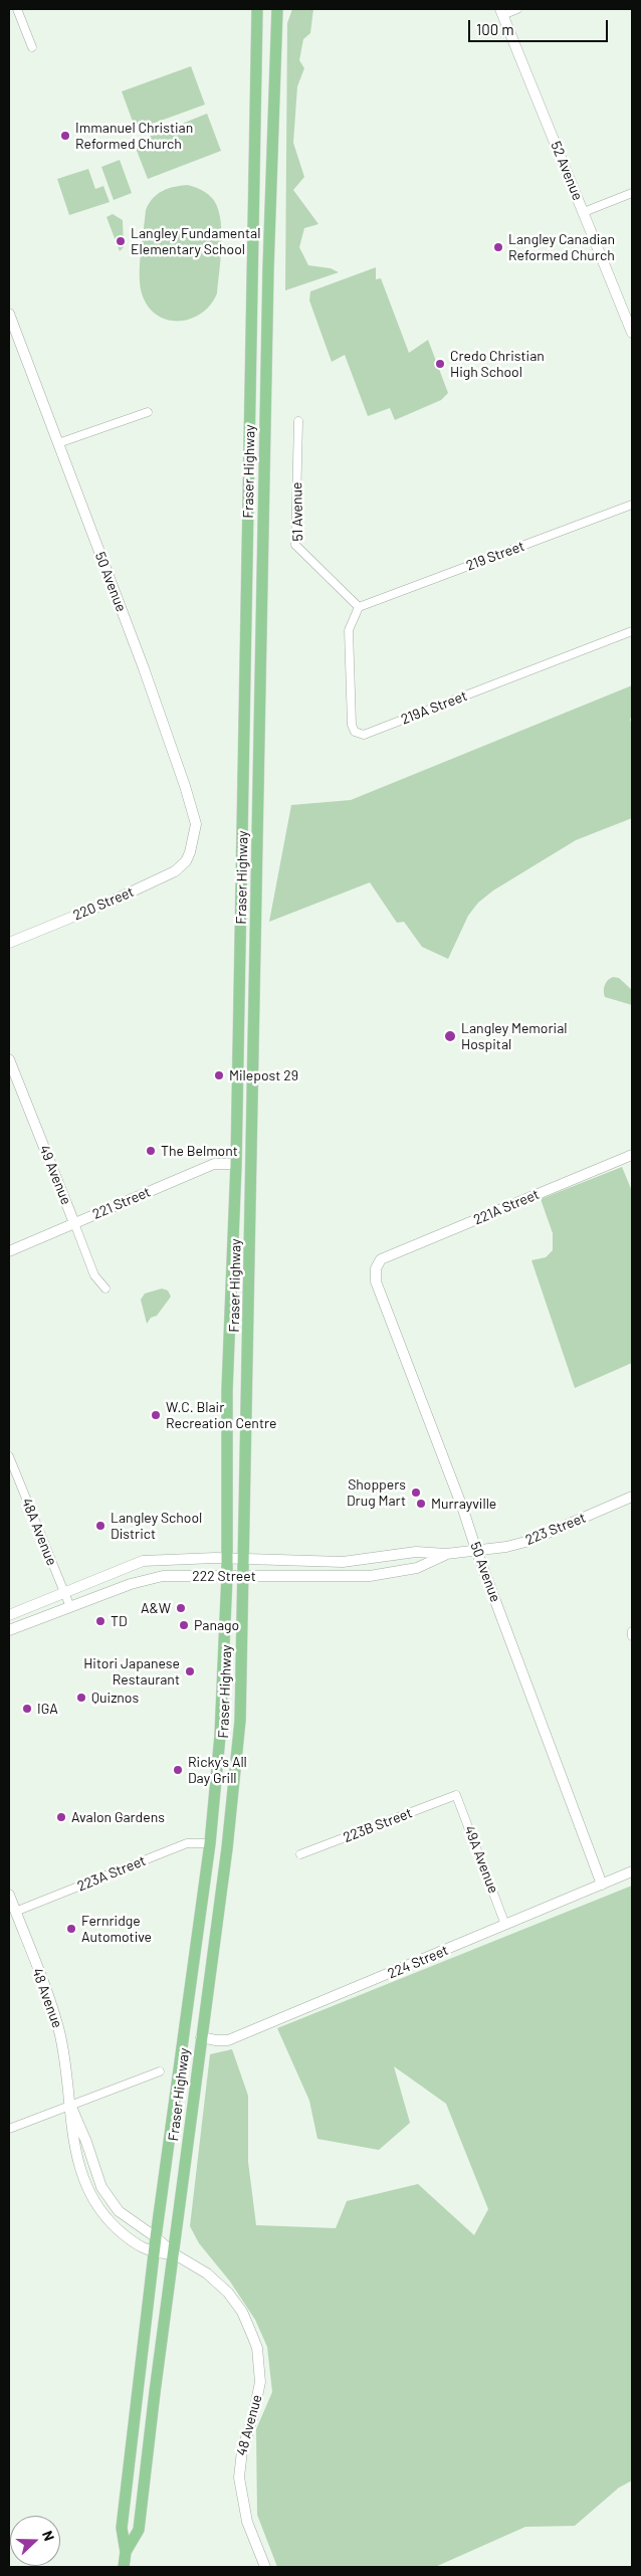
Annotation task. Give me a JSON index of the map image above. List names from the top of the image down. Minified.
{"streets":{"main road":["Fraser Highway"],"street":["52 Avenue","51 Avenue","219 Street","50 Avenue","219A Street","220 Street","49 Avenue","221 Street","221A Street","223 Street","48A Avenue","222 Street","223B Street","49A Avenue","223A Street","224 Street","48 Avenue"]},"crossings":[["Fraser Highway","221 Street"],["Fraser Highway","222 Street"],["Fraser Highway","223A Street"],["Fraser Highway","224 Street"],["Fraser Highway","48 Avenue"],["51 Avenue","219 Street"],["51 Avenue","219A Street"],["219 Street","219A Street"],["50 Avenue","220 Street"],["50 Avenue","221A Street"],["50 Avenue","223 Street"],["50 Avenue","222 Street"],["50 Avenue","224 Street"],["49 Avenue","221 Street"],["223 Street","222 Street"],["48A Avenue","222 Street"],["223B Street","49A Avenue"],["49A Avenue","224 Street"],["223A Street","48 Avenue"]],"places":["Immanuel Christian Reformed Church","Langley Fundamental Elementary School","Langley Canadian Reformed Church","Credo Christian High School","Langley Memorial Hospital","Milepost 29","The Belmont","W.C. Blair Recreation Centre","Shoppers Drug Mart","Murrayville","Langley School District","A&W","TD","Panago","Hitori Japanese Restaurant","Quiznos","IGA","Ricky's All Day Grill","Avalon Gardens","Fernridge Automotive"],"scale_bar":"100 m","north":"right"}
